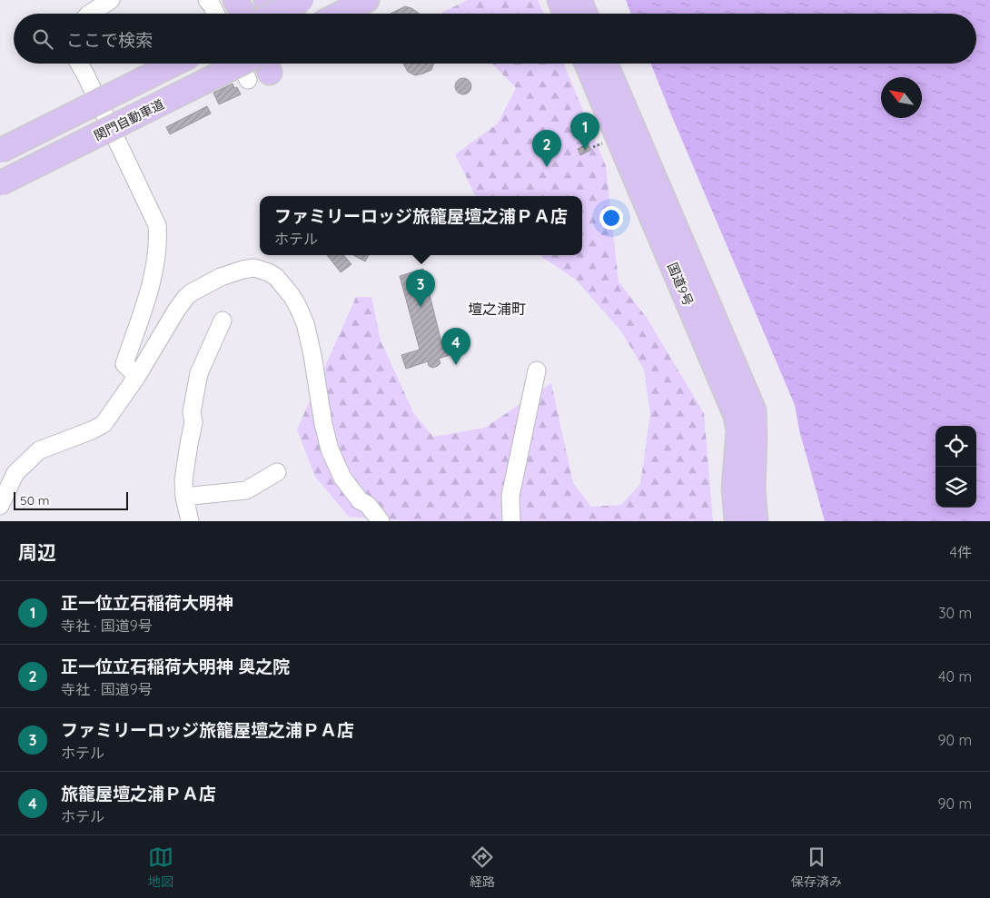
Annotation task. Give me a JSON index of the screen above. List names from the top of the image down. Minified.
{"streets":{"highway":["関門自動車道","国道9号"]},"districts":["壇之浦町"],"scale_bar":"50 m","north":"top left","page":{"search":"ここで検索","pins":["1","2","3","4"],"popup":["ファミリーロッジ旅籠屋壇之浦ＰＡ店","ホテル"],"scale":"50 m","heading":["周辺","4件"],"list":[{"mark":"1","name":"正一位立石稲荷大明神","note":"寺社 · 国道9号","value":"30 m"},{"mark":"2","name":"正一位立石稲荷大明神 奥之院","note":"寺社 · 国道9号","value":"40 m"},{"mark":"3","name":"ファミリーロッジ旅籠屋壇之浦ＰＡ店","note":"ホテル","value":"90 m"},{"mark":"4","name":"旅籠屋壇之浦ＰＡ店","note":"ホテル","value":"90 m"}],"nav":["地図","経路","保存済み"]}}
